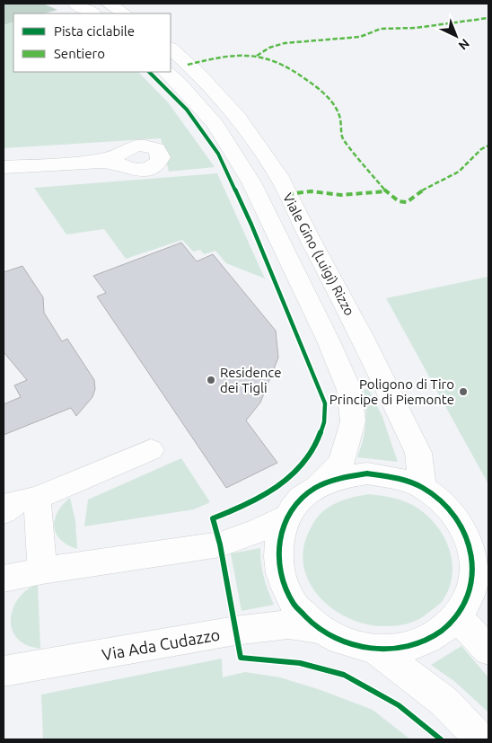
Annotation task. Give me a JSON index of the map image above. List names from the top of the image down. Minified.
{"streets":{"street":["Viale Gino (Luigi) Rizzo","Via Ada Cudazzo"]},"crossings":[["Viale Gino (Luigi) Rizzo","Via Ada Cudazzo"]],"places":["Residence dei Tigli","Poligono di Tiro Principe di Piemonte"],"legend":["Pista ciclabile","Sentiero"],"north":"bottom right"}
